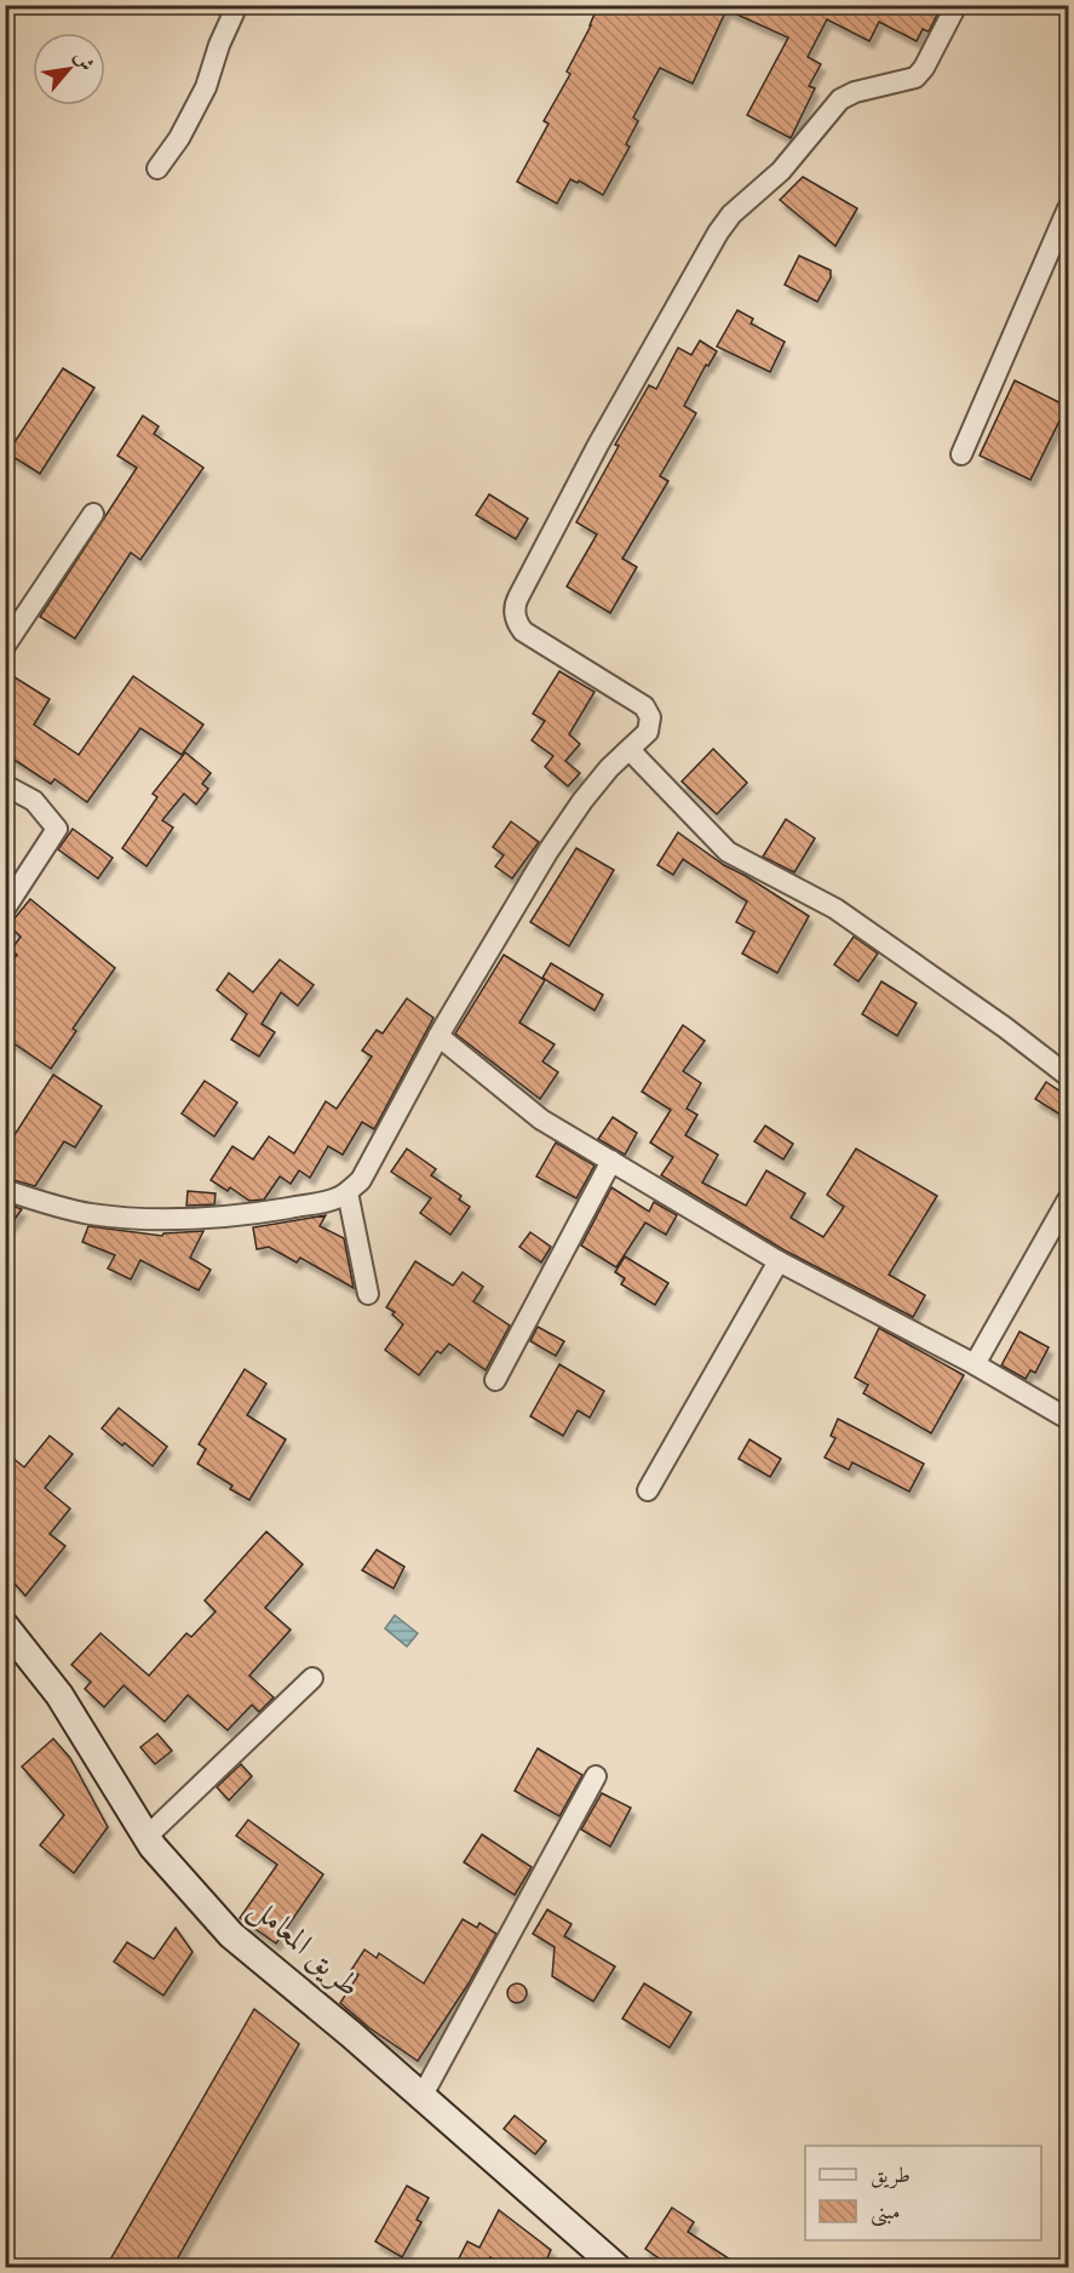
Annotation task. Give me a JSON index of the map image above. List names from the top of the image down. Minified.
{"streets":{"main road":["طريق المعامل"]},"legend":["طريق","مبنى"],"north":"top right"}
